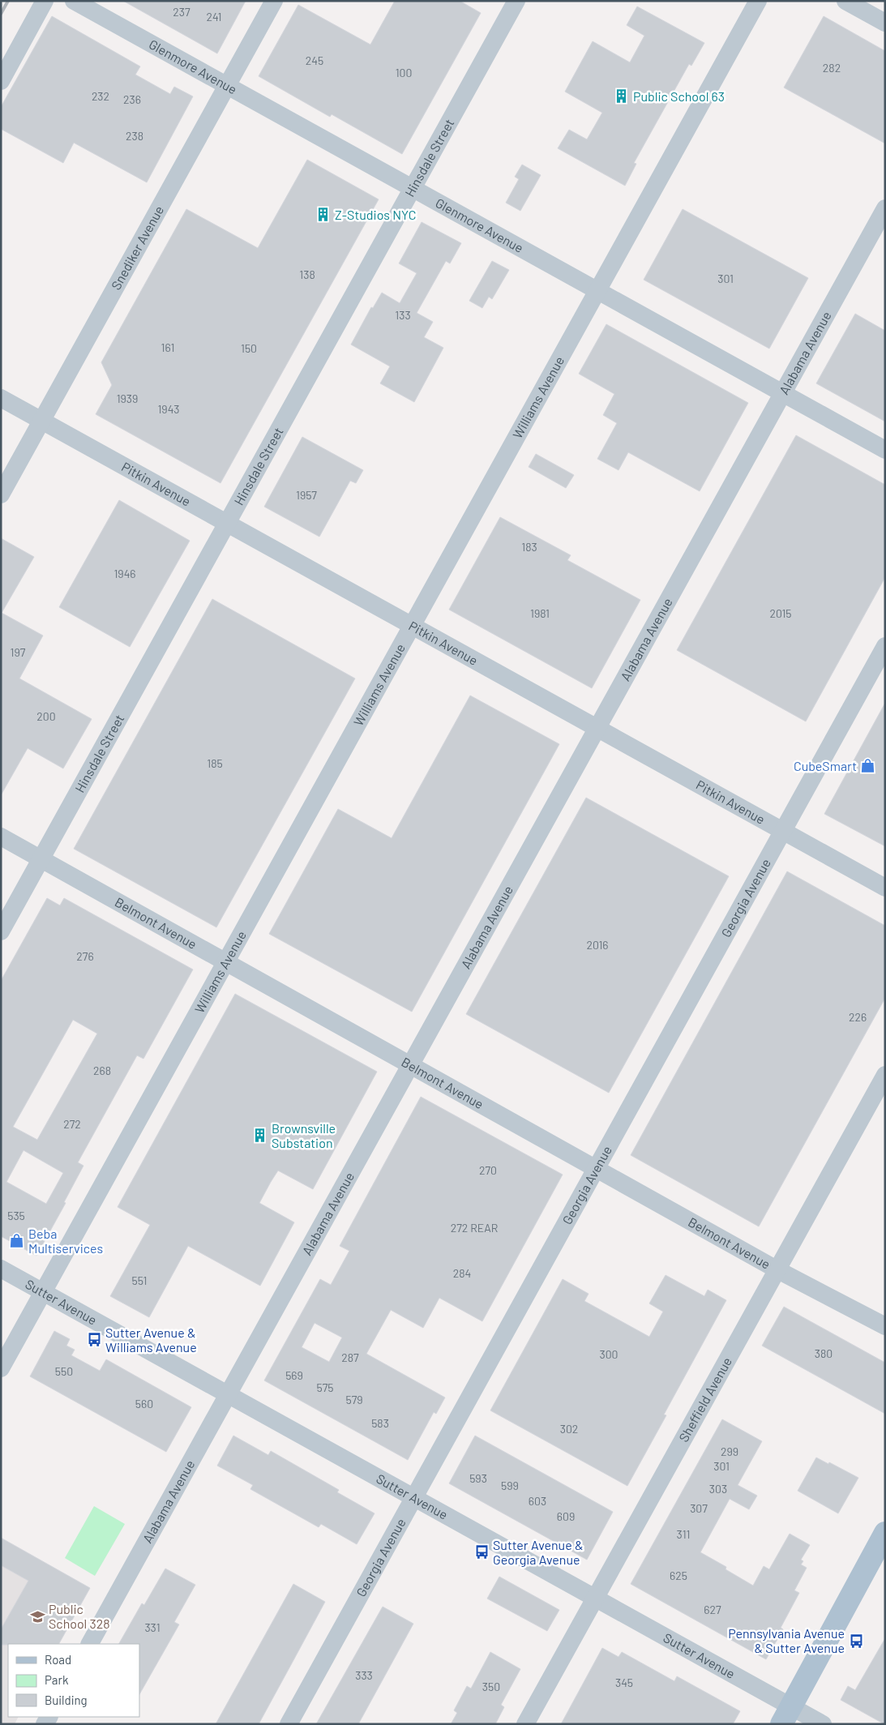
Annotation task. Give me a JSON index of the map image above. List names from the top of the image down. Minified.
{"streets":{"street":["Glenmore Avenue","Hinsdale Street","Snediker Avenue","Alabama Avenue","Williams Avenue","Pitkin Avenue","Georgia Avenue","Belmont Avenue","Sutter Avenue","Sheffield Avenue"]},"crossings":[["Glenmore Avenue","Hinsdale Street"],["Glenmore Avenue","Snediker Avenue"],["Glenmore Avenue","Alabama Avenue"],["Glenmore Avenue","Williams Avenue"],["Hinsdale Street","Pitkin Avenue"],["Hinsdale Street","Belmont Avenue"],["Snediker Avenue","Pitkin Avenue"],["Alabama Avenue","Pitkin Avenue"],["Alabama Avenue","Belmont Avenue"],["Alabama Avenue","Sutter Avenue"],["Williams Avenue","Pitkin Avenue"],["Williams Avenue","Belmont Avenue"],["Williams Avenue","Sutter Avenue"],["Pitkin Avenue","Georgia Avenue"],["Georgia Avenue","Belmont Avenue"],["Georgia Avenue","Sutter Avenue"],["Belmont Avenue","Sheffield Avenue"],["Sutter Avenue","Sheffield Avenue"]],"places":{"building":["Public School 63","Z-Studios NYC","Brownsville Substation"],"shop":["CubeSmart","Beba Multiservices"],"bus stop":["Sutter Avenue & Williams Avenue","Sutter Avenue & Georgia Avenue","Pennsylvania Avenue & Sutter Avenue"],"school or university":["Public School 328"]},"house_numbers":["237","241","245","282","100","232","236","238","138","301","133","161","150","1939","1943","1957","183","1946","1981","2015","197","200","185","2016","276","226","268","272","270","535","272 REAR","284","551","380","300","287","550","569","575","579","560","583","302","299","301","593","599","303","603","307","609","311","625","627","331","333","345","350"],"legend":["Road","Park","Building"]}
